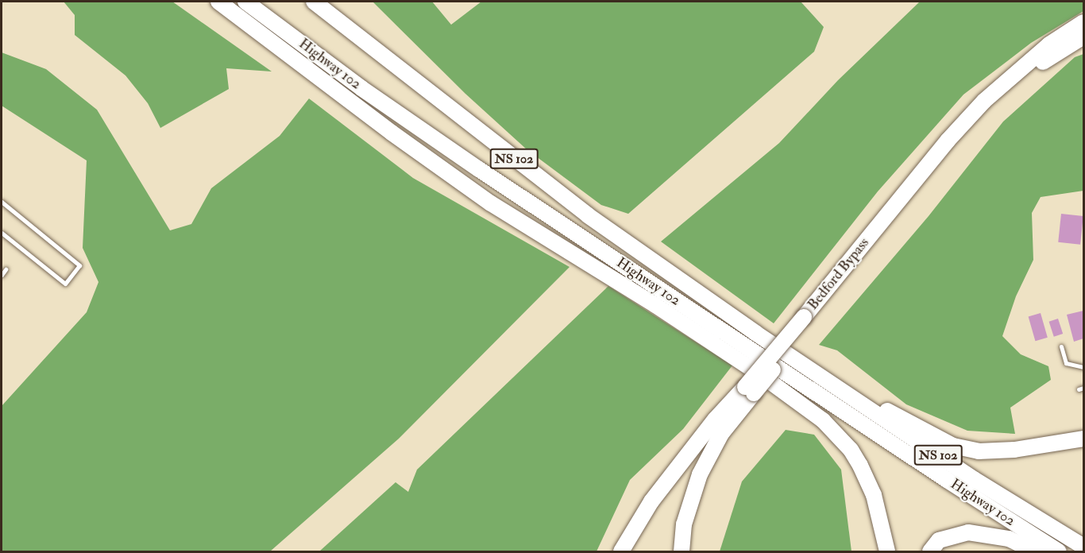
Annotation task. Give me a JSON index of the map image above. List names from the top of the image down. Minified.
{"streets":{"highway":["Highway 102","NS 102","Bedford Bypass"]}}
